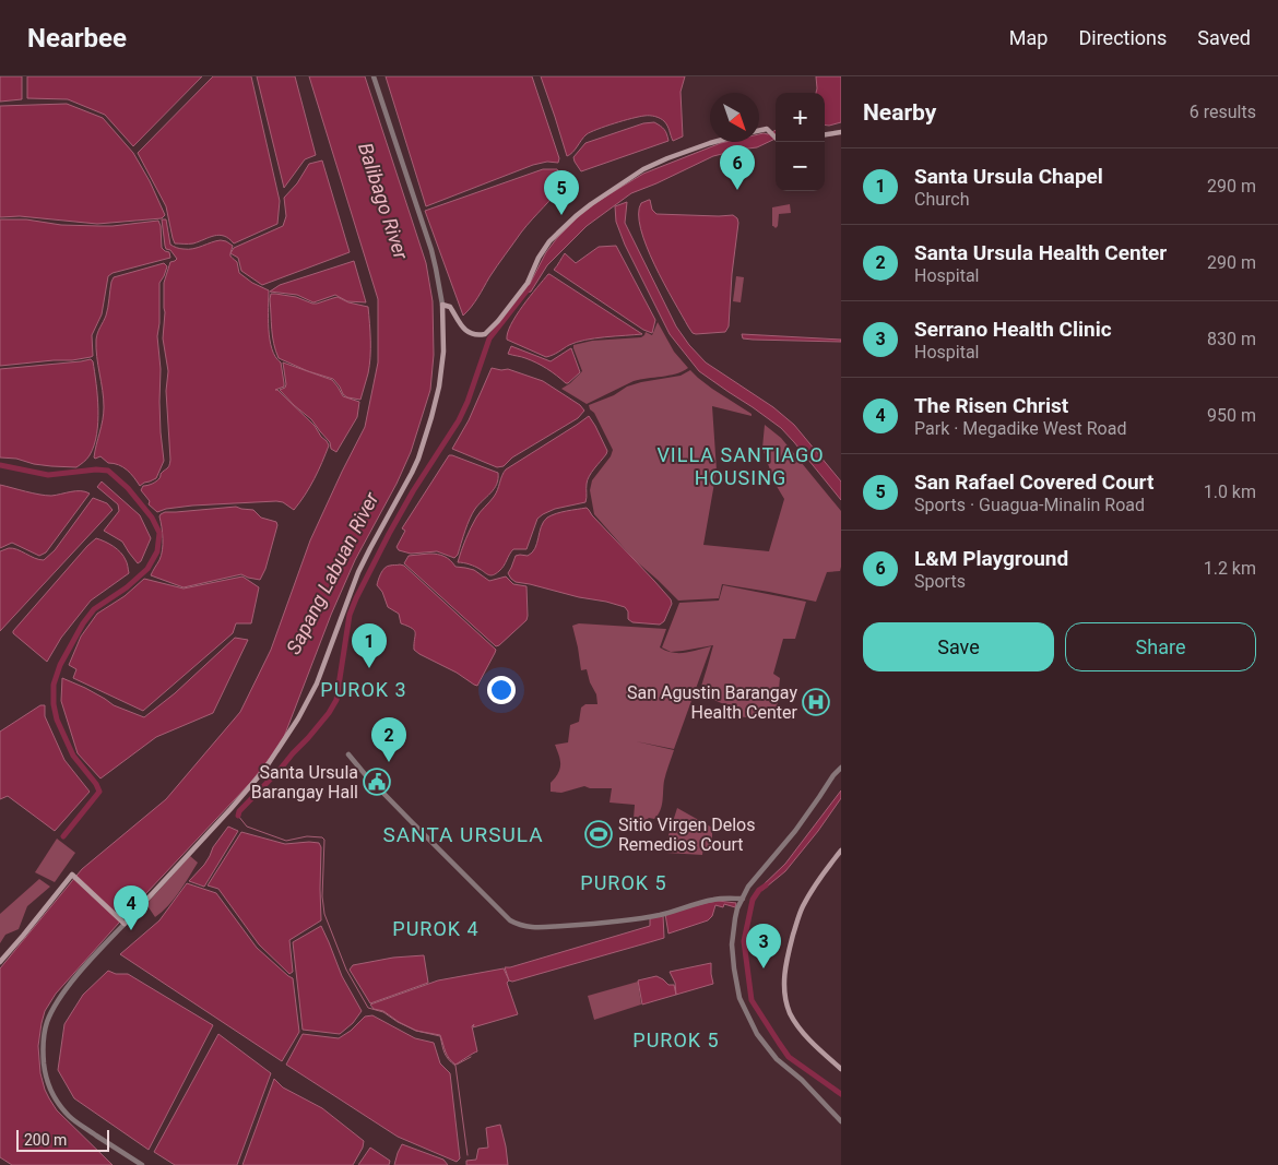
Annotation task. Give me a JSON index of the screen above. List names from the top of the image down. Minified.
{"districts":["VILLA SANTIAGO HOUSING","PUROK 3","SANTA URSULA","PUROK 5","PUROK 4","PUROK 5"],"water":["Balibago River","Sapang Labuan River"],"places":{"hospital":["San Agustin Barangay Health Center"],"public building":["Santa Ursula Barangay Hall"],"sports":["Sitio Virgen Delos Remedios Court"]},"scale_bar":"200 m","north":"bottom right","page":{"header":"Nearbee","nav":["Map","Directions","Saved"],"heading":["Nearby","6 results"],"map_buttons":["+","−"],"pins":["6","5","1","2","4","3"],"list":[{"mark":"1","name":"Santa Ursula Chapel","note":"Church","value":"290 m"},{"mark":"2","name":"Santa Ursula Health Center","note":"Hospital","value":"290 m"},{"mark":"3","name":"Serrano Health Clinic","note":"Hospital","value":"830 m"},{"mark":"4","name":"The Risen Christ","note":"Park · Megadike West Road","value":"950 m"},{"mark":"5","name":"San Rafael Covered Court","note":"Sports · Guagua-Minalin Road","value":"1.0 km"},{"mark":"6","name":"L&M Playground","note":"Sports","value":"1.2 km"}],"buttons":["Save","Share"],"scale":"200 m"}}
